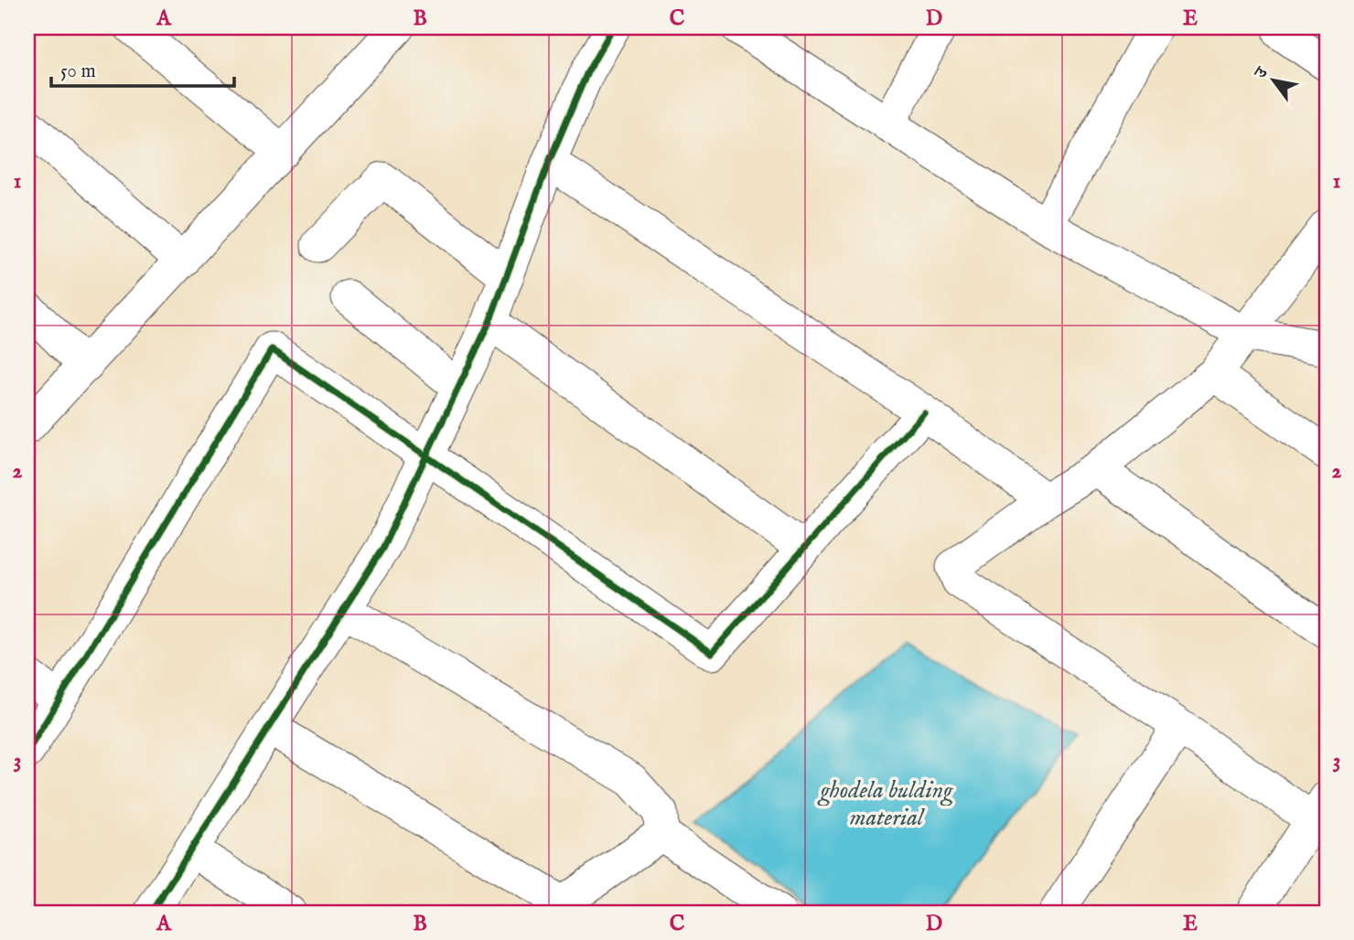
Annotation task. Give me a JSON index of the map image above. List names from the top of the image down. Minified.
{"water":["ghodela bulding material"],"scale_bar":"50 m","north":"top left","grid":{"columns":["A","B","C","D","E"],"rows":["1","2","3"]}}
